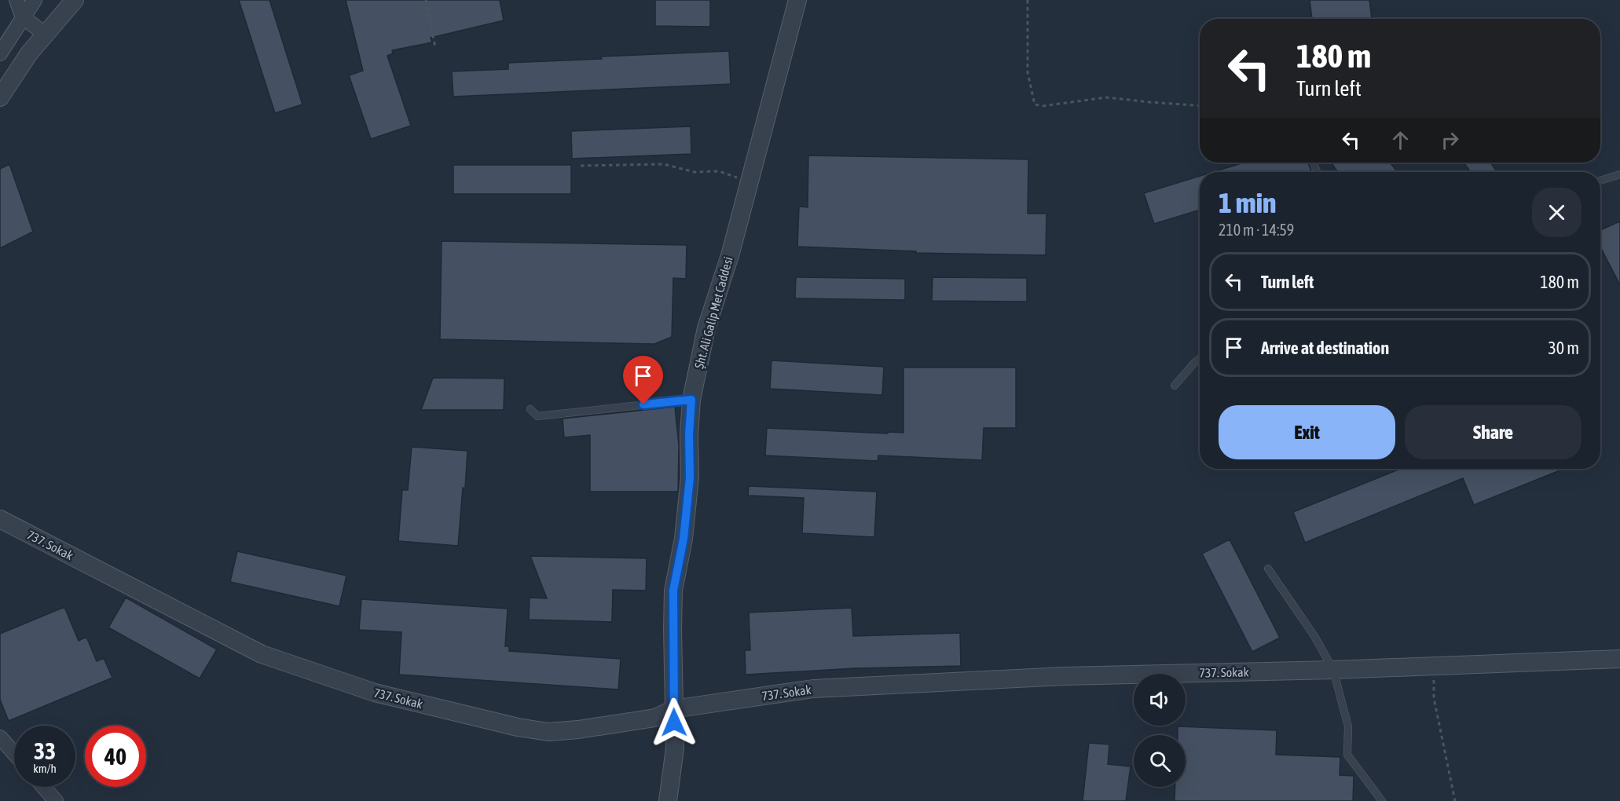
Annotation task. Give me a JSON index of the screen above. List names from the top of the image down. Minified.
{"streets":{"street":["Şht. Ali Galip Met Caddesi","737. Sokak"]},"crossings":[["Şht. Ali Galip Met Caddesi","737. Sokak"]],"page":{"turn":["180 m","Turn left"],"heading":["1 min","210 m · 14:59"],"list":[{"name":"Turn left","value":"180 m"},{"name":"Arrive at destination","value":"30 m"}],"buttons":["Exit","Share"],"speed":"33 km/h","limit":"40"}}
